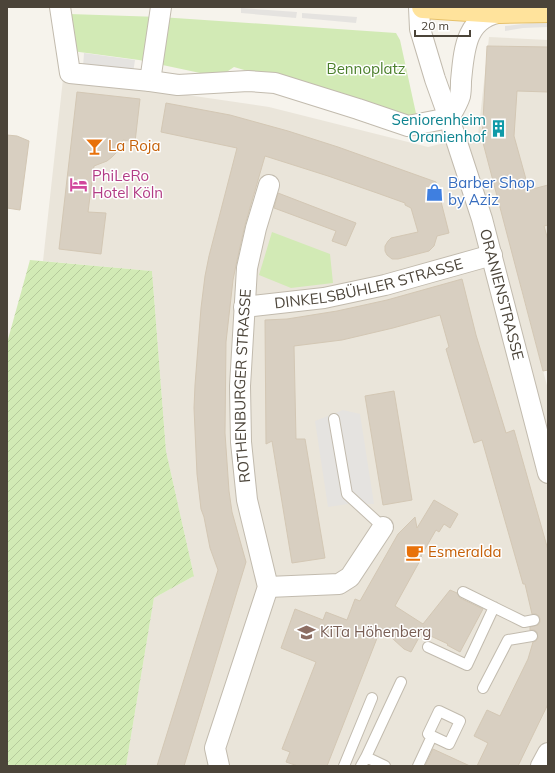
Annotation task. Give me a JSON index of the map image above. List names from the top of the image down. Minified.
{"streets":{"street":["DINKELSBÜHLER STRASSE","ORANIENSTRASSE","ROTHENBURGER STRASSE"]},"crossings":[["DINKELSBÜHLER STRASSE","ORANIENSTRASSE"],["DINKELSBÜHLER STRASSE","ROTHENBURGER STRASSE"]],"parks":["Bennoplatz"],"places":{"building":["Seniorenheim Oranienhof"],"bar":["La Roja"],"hotel":["PhiLeRo Hotel Köln"],"shop":["Barber Shop by Aziz"],"cafe":["Esmeralda"],"school or university":["KiTa Höhenberg"]},"scale_bar":"20 m"}
